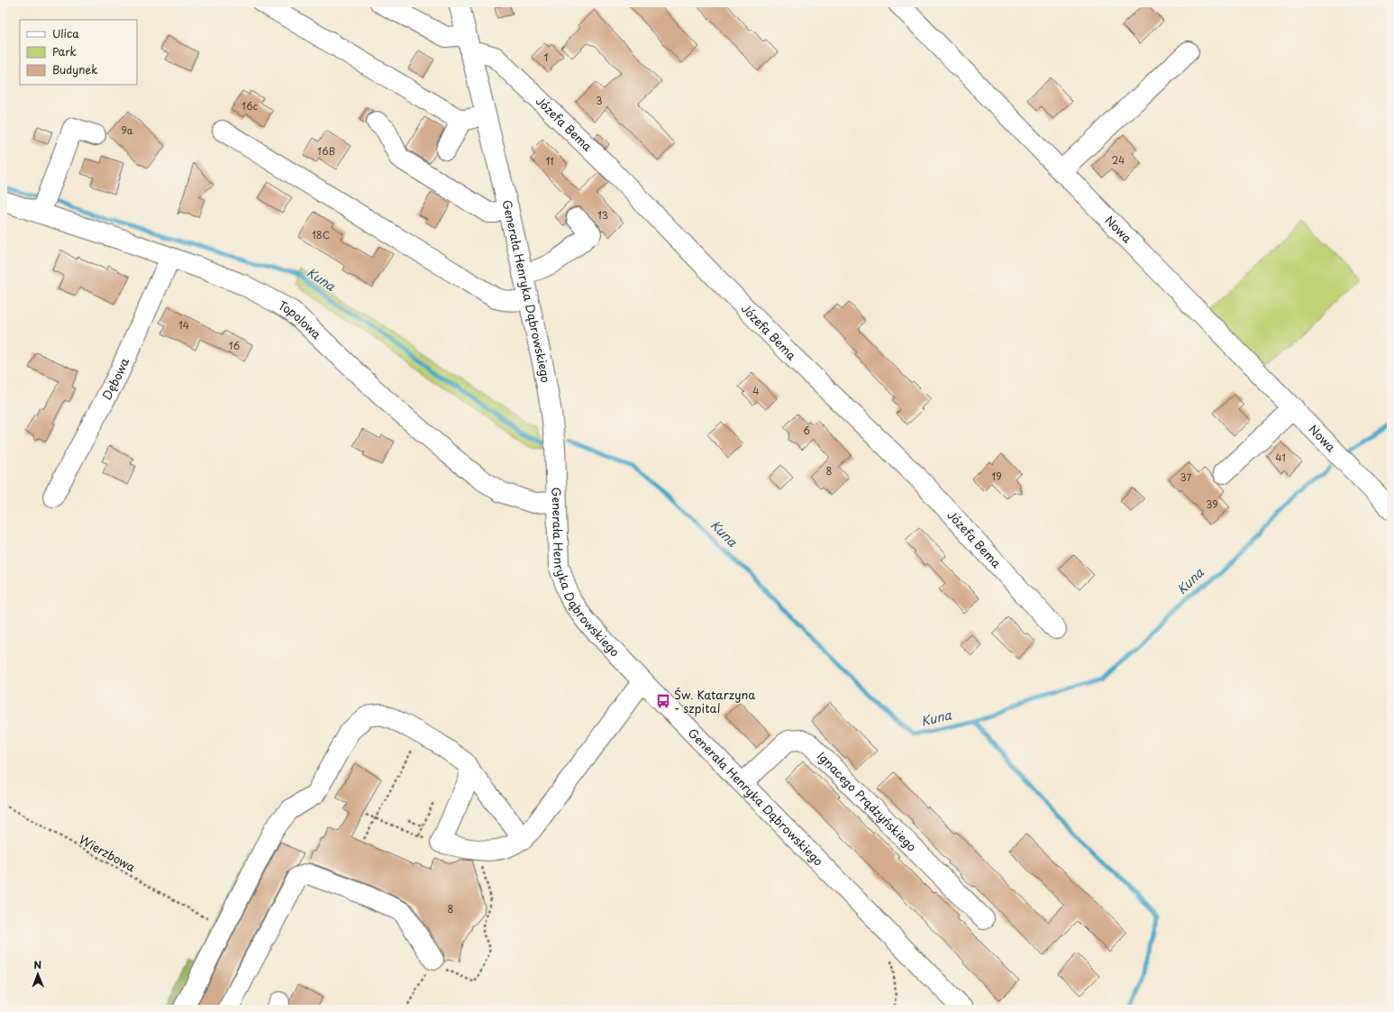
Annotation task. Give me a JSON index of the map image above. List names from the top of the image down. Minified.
{"streets":{"street":["Józefa Bema","Nowa","Generała Henryka Dąbrowskiego","Topolowa","Dębowa","Ignacego Prądzyńskiego"],"path":["Wierzbowa"]},"crossings":[["Józefa Bema","Generała Henryka Dąbrowskiego"],["Generała Henryka Dąbrowskiego","Topolowa"],["Generała Henryka Dąbrowskiego","Ignacego Prądzyńskiego"],["Topolowa","Dębowa"]],"water":["Kuna"],"places":{"bus stop":["Św. Katarzyna - szpital"]},"house_numbers":["1","3","16c","9a","16B","24","11","13","18C","14","16","4","6","41","8","19","37","39","8"],"legend":["Ulica","Park","Budynek"],"north":"top"}
